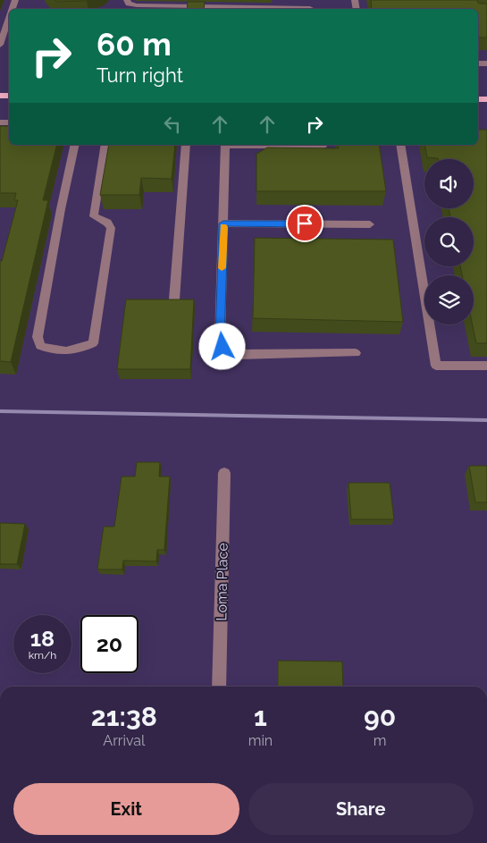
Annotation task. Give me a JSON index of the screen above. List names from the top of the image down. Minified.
{"streets":{"street":["Loma Place"]},"page":{"turn":["60 m","Turn right"],"speed":"18 km/h","limit":"20","eta":["21:38","Arrival","1","min","90","m"],"buttons":["Exit","Share"]}}
